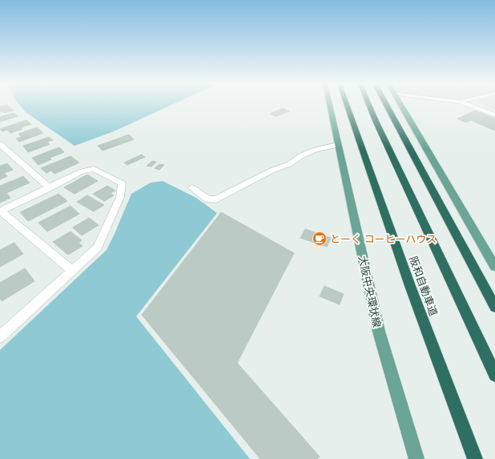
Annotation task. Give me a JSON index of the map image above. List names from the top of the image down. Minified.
{"streets":{"highway":["阪和自動車道"],"main road":["大阪中央環状線"]},"places":{"cafe":["とーく コーヒーハウス"]}}
